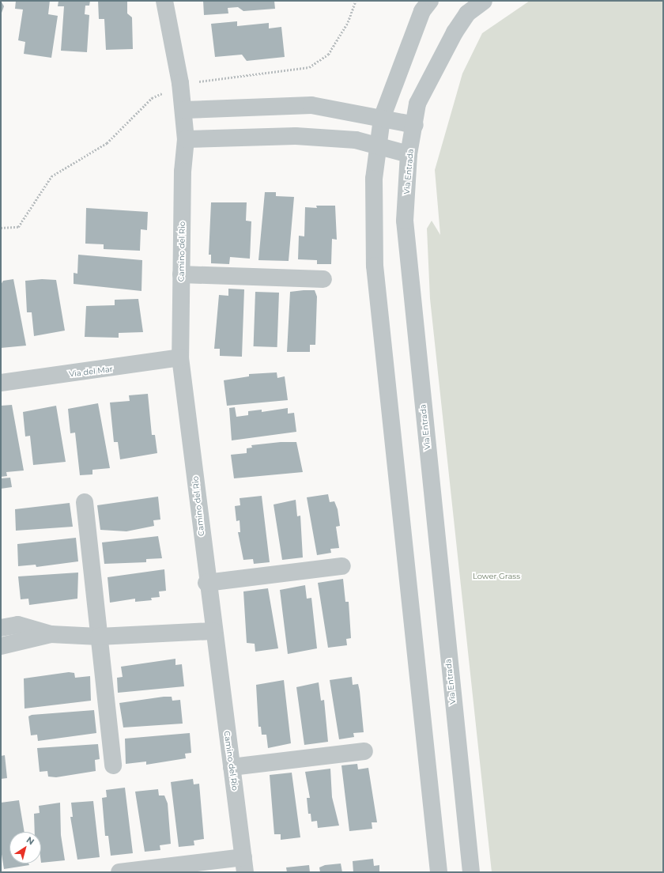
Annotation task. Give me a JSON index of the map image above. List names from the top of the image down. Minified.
{"streets":{"street":["Via Entrada","Camino del Rio","Via del Mar"]},"crossings":[["Camino del Rio","Via del Mar"]],"parks":["Lower Grass"],"north":"top right"}
